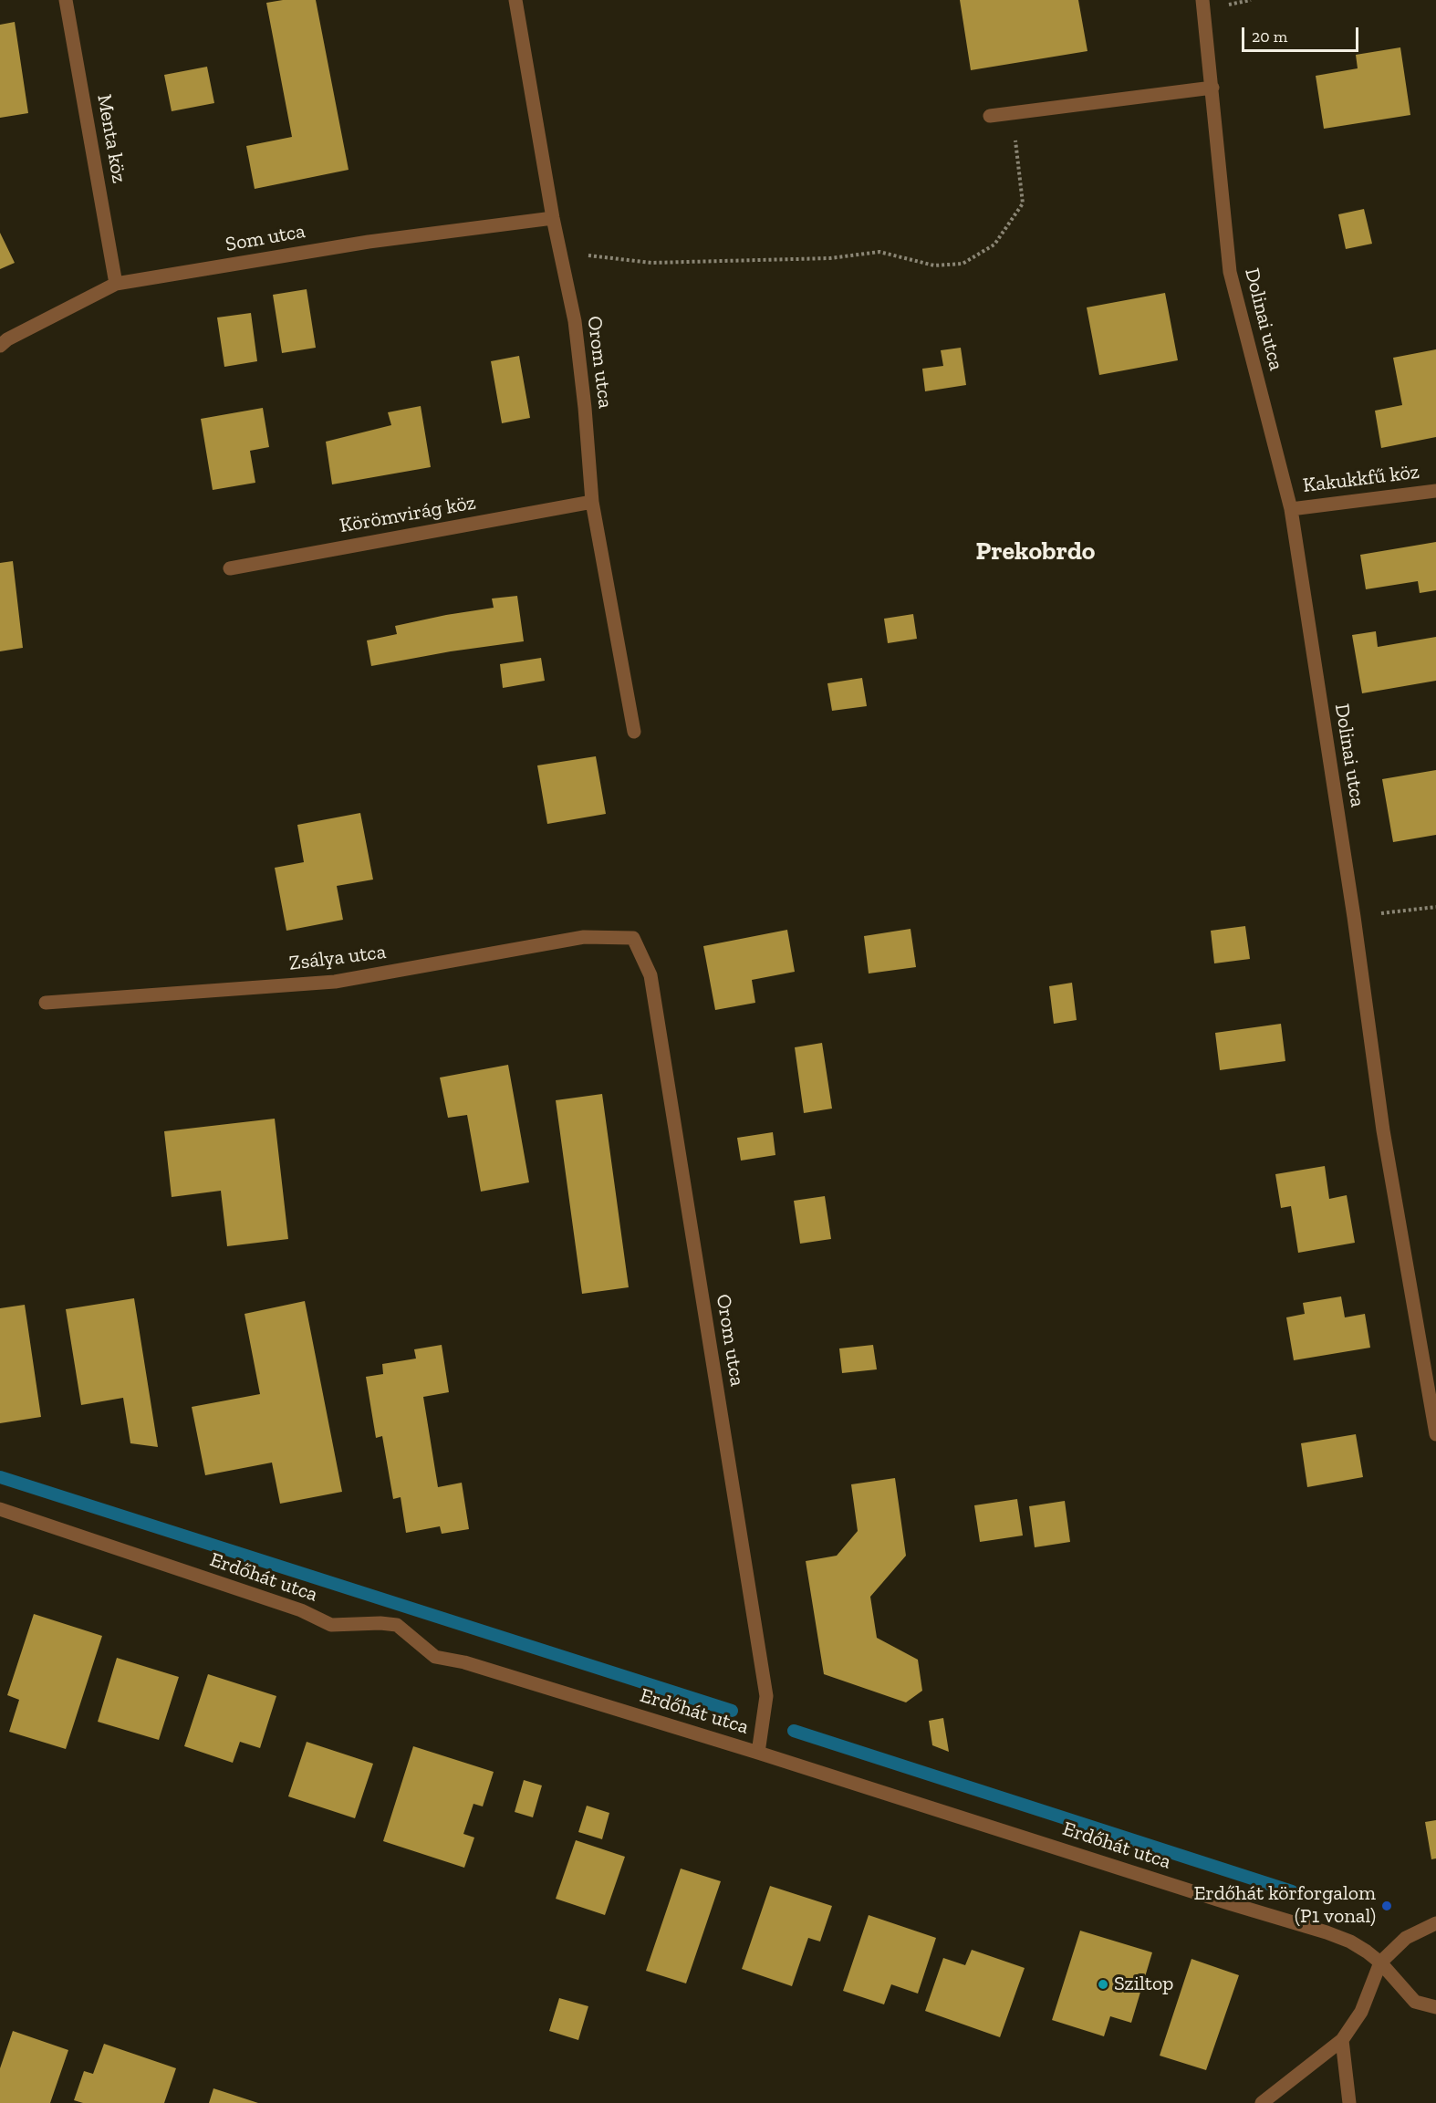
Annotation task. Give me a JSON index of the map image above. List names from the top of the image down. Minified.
{"streets":{"street":["Menta köz","Som utca","Dolinai utca","Orom utca","Kakukkfű köz","Körömvirág köz","Zsálya utca","Erdőhát utca"]},"crossings":[["Menta köz","Som utca"],["Som utca","Orom utca"],["Dolinai utca","Kakukkfű köz"],["Orom utca","Körömvirág köz"],["Orom utca","Zsálya utca"],["Orom utca","Erdőhát utca"]],"districts":["Prekobrdo"],"places":["Erdőhát körforgalom (P1 vonal)","Sziltop"],"scale_bar":"20 m"}
